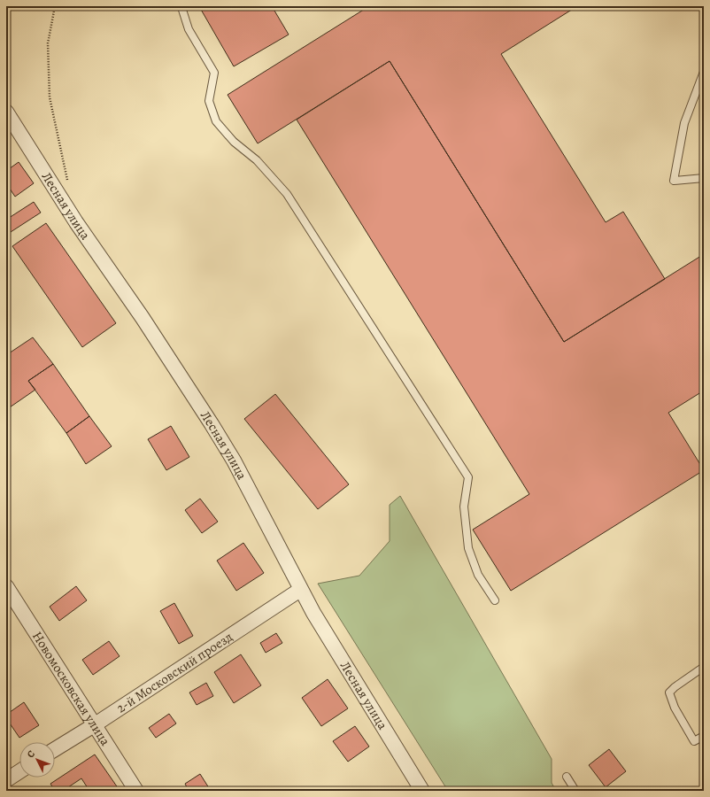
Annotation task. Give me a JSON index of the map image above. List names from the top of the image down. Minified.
{"streets":{"street":["Лесная улица","2-й Московский проезд","Новомосковская улица"]},"crossings":[["Лесная улица","2-й Московский проезд"],["2-й Московский проезд","Новомосковская улица"]],"north":"top left"}
